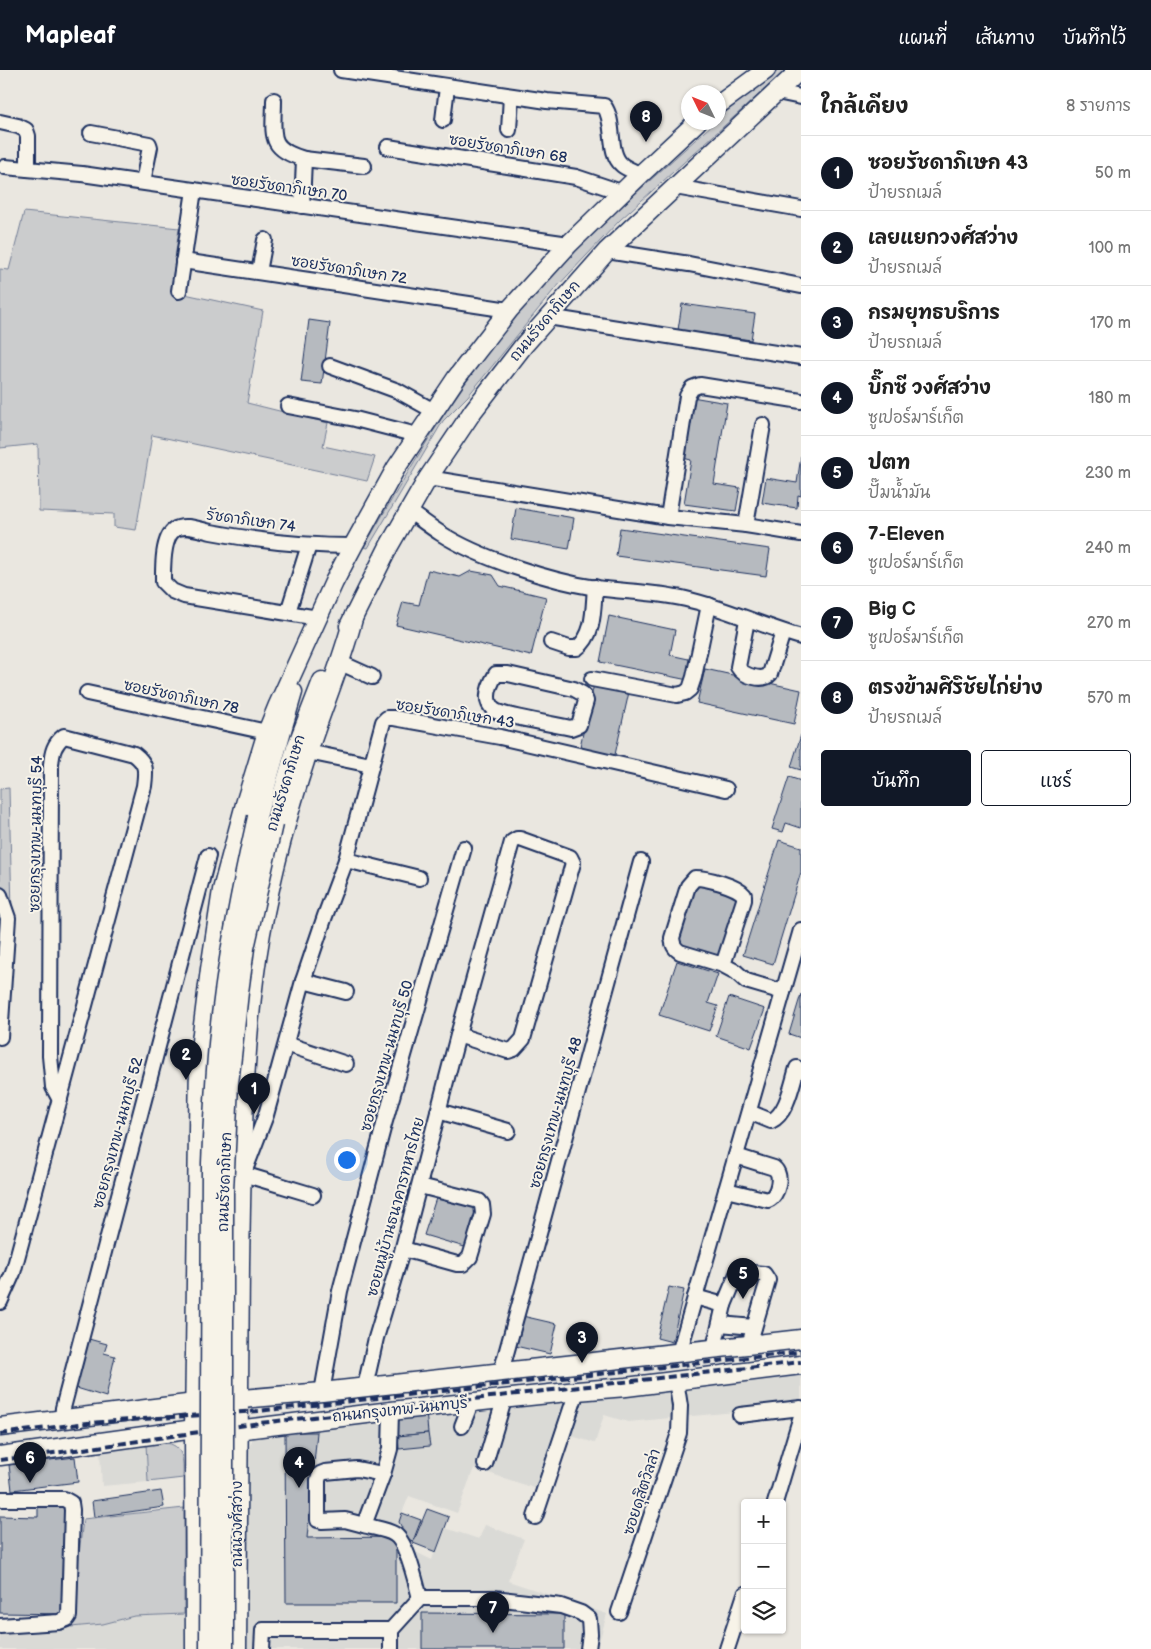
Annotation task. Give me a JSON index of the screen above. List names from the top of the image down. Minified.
{"streets":{"main road":["ถนนรัชดาภิเษก","ถนนกรุงเทพ-นนทบุรี","ถนนวงศ์สว่าง"],"street":["ซอยรัชดาภิเษก 68","ซอยรัชดาภิเษก 70","ซอยรัชดาภิเษก 72","รัชดาภิเษก 74","ซอยรัชดาภิเษก 78","ซอยรัชดาภิเษก 43","ซอยกรุงเทพ-นนทบุรี 54","ซอยกรุงเทพ-นนทบุรี 50","ซอยกรุงเทพ-นนทบุรี 48","ซอยกรุงเทพ-นนทบุรี 52","ซอยหมู่บ้านธนาคารทหารไทย","ซอยดุสิตวิลล่า"]},"crossings":[["ซอยรัชดาภิเษก 68","ถนนรัชดาภิเษก"],["ซอยรัชดาภิเษก 70","ถนนรัชดาภิเษก"],["ซอยรัชดาภิเษก 72","ถนนรัชดาภิเษก"],["ถนนรัชดาภิเษก","รัชดาภิเษก 74"],["ถนนรัชดาภิเษก","ซอยรัชดาภิเษก 78"],["ถนนรัชดาภิเษก","ซอยรัชดาภิเษก 43"],["ถนนรัชดาภิเษก","ถนนกรุงเทพ-นนทบุรี"],["ถนนรัชดาภิเษก","ถนนวงศ์สว่าง"],["ซอยกรุงเทพ-นนทบุรี 50","ถนนกรุงเทพ-นนทบุรี"],["ซอยกรุงเทพ-นนทบุรี 48","ถนนกรุงเทพ-นนทบุรี"],["ซอยกรุงเทพ-นนทบุรี 52","ถนนกรุงเทพ-นนทบุรี"],["ซอยหมู่บ้านธนาคารทหารไทย","ถนนกรุงเทพ-นนทบุรี"],["ถนนกรุงเทพ-นนทบุรี","ซอยดุสิตวิลล่า"],["ถนนกรุงเทพ-นนทบุรี","ถนนวงศ์สว่าง"]],"north":"top left","page":{"header":"Mapleaf","nav":["แผนที่","เส้นทาง","บันทึกไว้"],"heading":["ใกล้เคียง","8 รายการ"],"pins":["8","2","1","5","3","6","4","7"],"list":[{"mark":"1","name":"ซอยรัชดาภิเษก 43","note":"ป้ายรถเมล์","value":"50 m"},{"mark":"2","name":"เลยแยกวงศ์สว่าง","note":"ป้ายรถเมล์","value":"100 m"},{"mark":"3","name":"กรมยุทธบริการ","note":"ป้ายรถเมล์","value":"170 m"},{"mark":"4","name":"บิ๊กซี วงศ์สว่าง","note":"ซูเปอร์มาร์เก็ต","value":"180 m"},{"mark":"5","name":"ปตท","note":"ปั๊มน้ำมัน","value":"230 m"},{"mark":"6","name":"7-Eleven","note":"ซูเปอร์มาร์เก็ต","value":"240 m"},{"mark":"7","name":"Big C","note":"ซูเปอร์มาร์เก็ต","value":"270 m"},{"mark":"8","name":"ตรงข้ามศิริชัยไก่ย่าง","note":"ป้ายรถเมล์","value":"570 m"}],"buttons":["บันทึก","แชร์"],"map_buttons":["+","−"]}}
